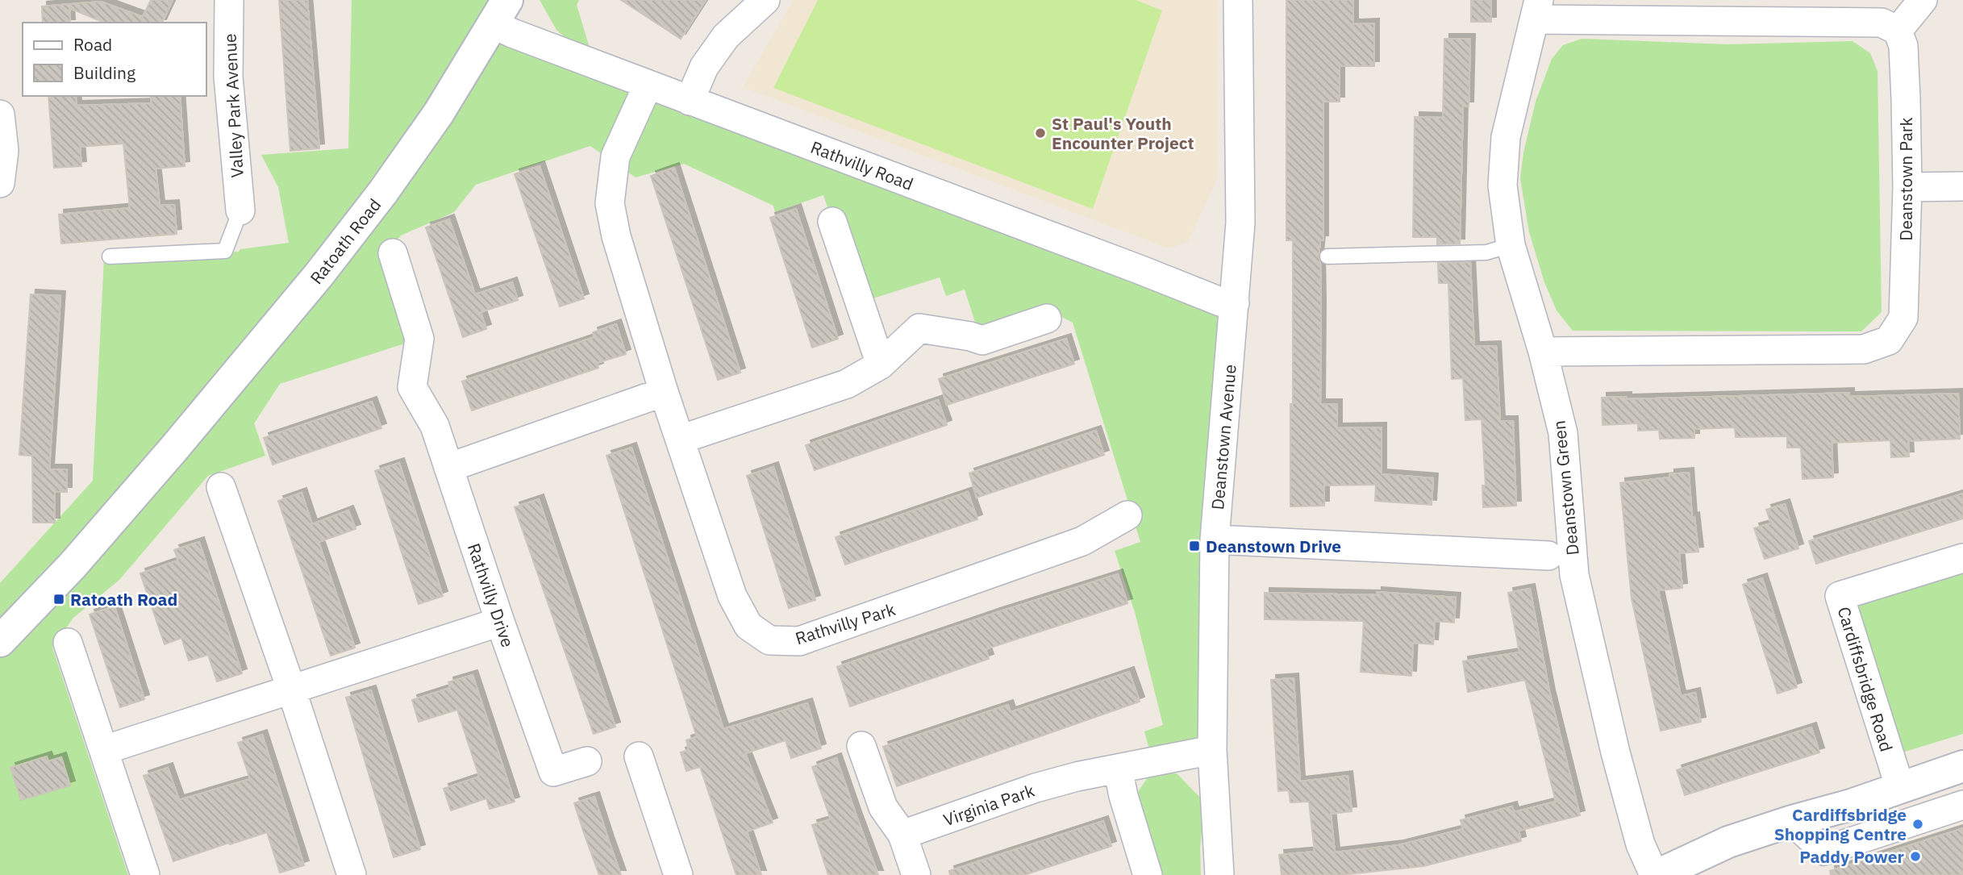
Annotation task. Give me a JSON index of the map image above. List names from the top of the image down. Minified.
{"streets":{"street":["Valley Park Avenue","Rathvilly Road","Deanstown Park","Ratoath Road","Deanstown Avenue","Deanstown Green","Rathvilly Drive","Rathvilly Park","Cardiffsbridge Road","Virginia Park"]},"crossings":[["Rathvilly Road","Ratoath Road"],["Rathvilly Road","Deanstown Avenue"],["Rathvilly Road","Rathvilly Park"],["Deanstown Park","Deanstown Green"],["Deanstown Avenue","Virginia Park"]],"places":{"other":["St Paul's Youth Encounter Project","Cardiffsbridge Shopping Centre","Paddy Power"],"transit":["Deanstown Drive","Ratoath Road"]},"legend":["Road","Building"]}
